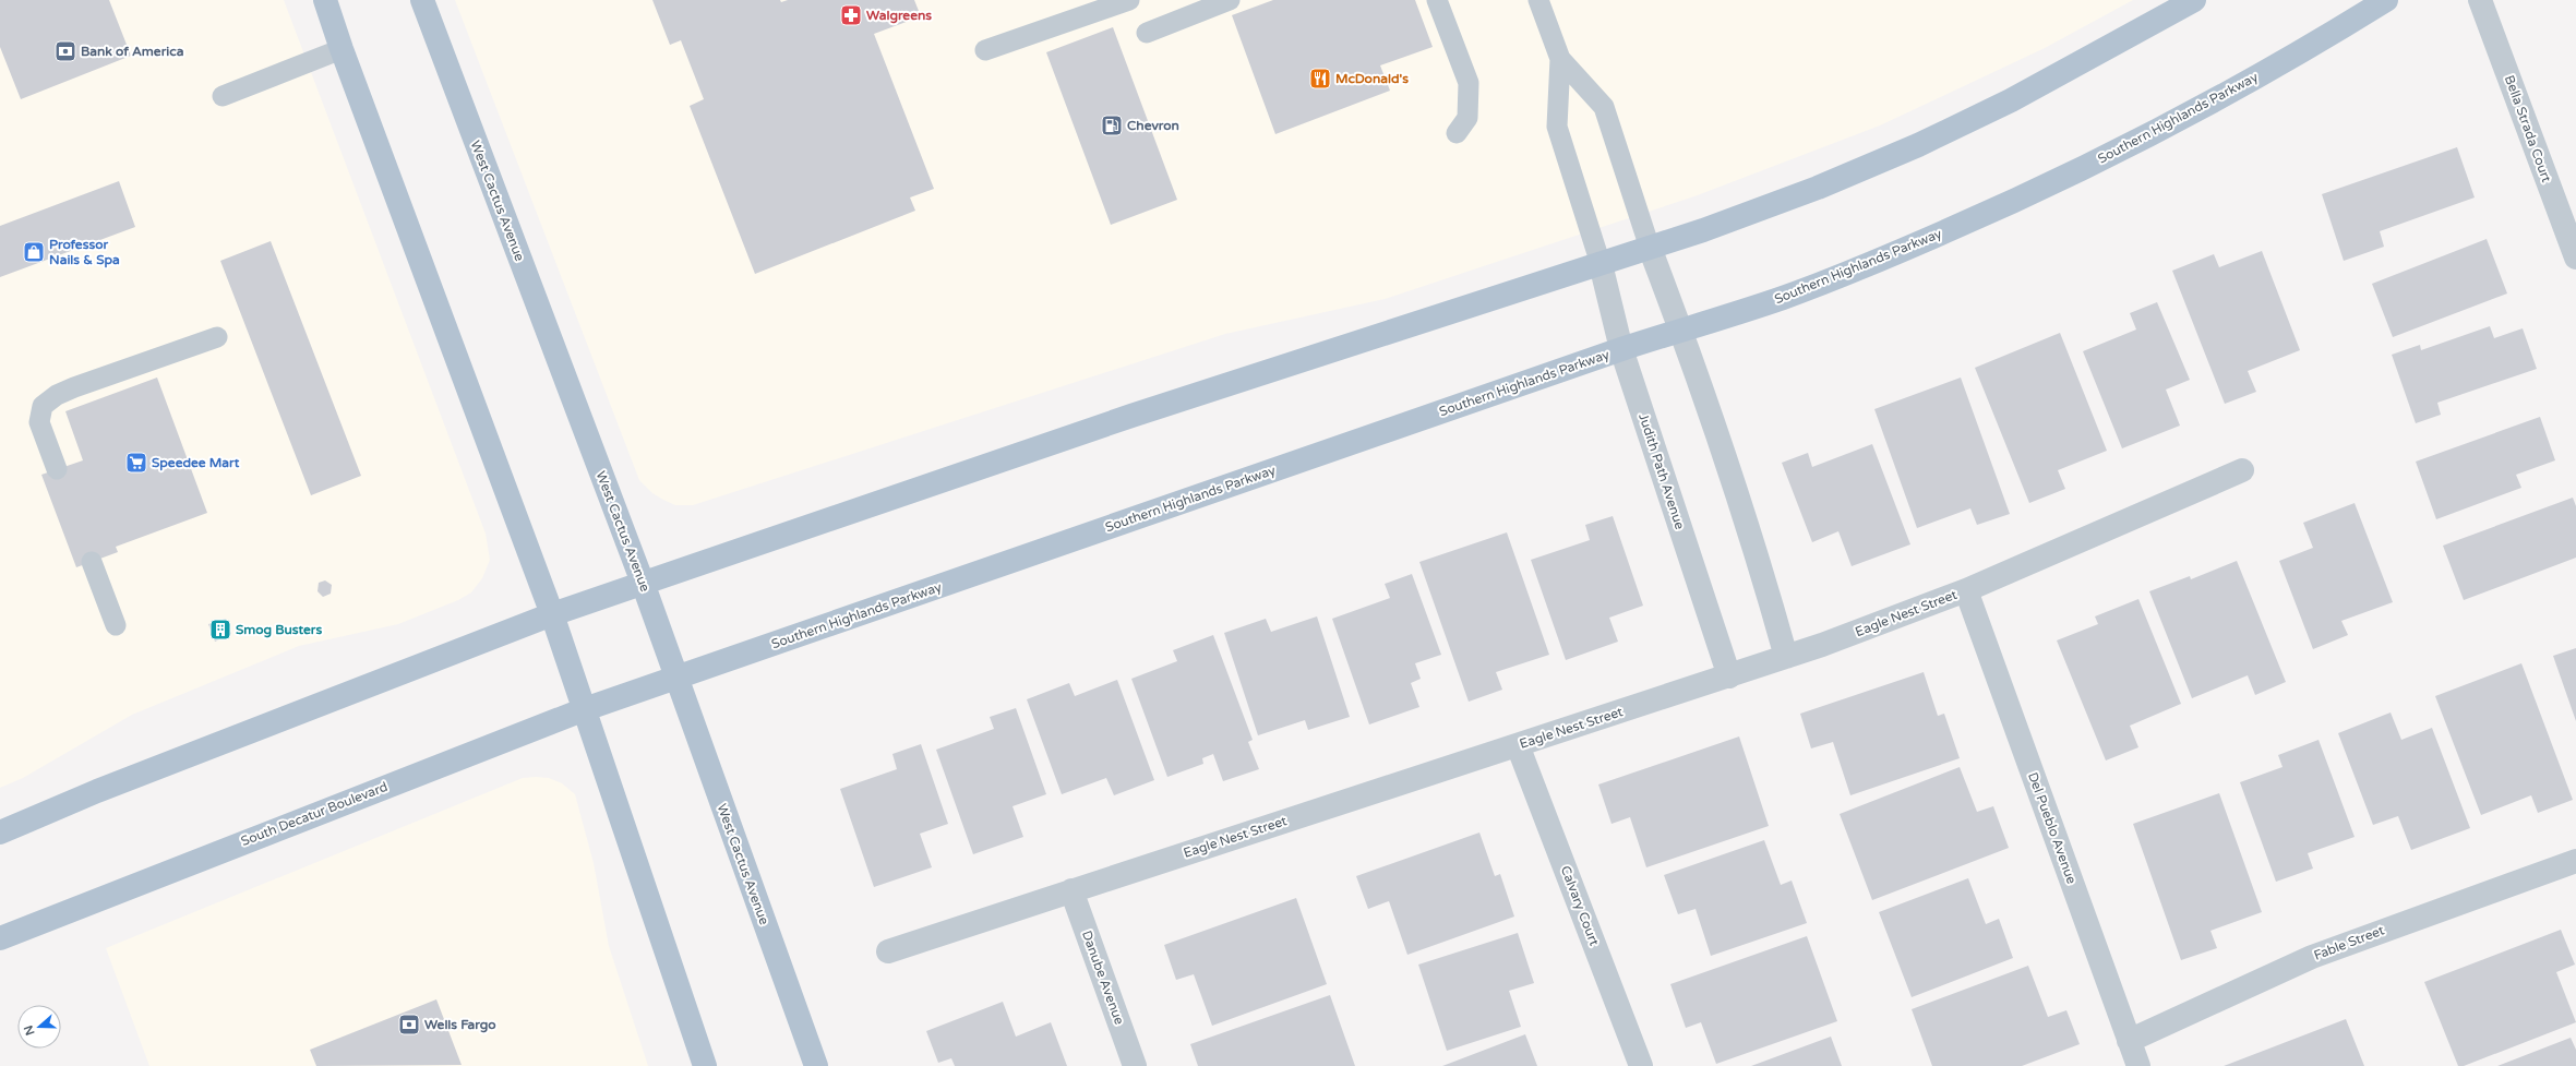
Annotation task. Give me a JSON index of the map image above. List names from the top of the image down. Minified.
{"streets":{"main road":["Southern Highlands Parkway","West Cactus Avenue","South Decatur Boulevard"],"street":["Bella Strada Court","Judith Path Avenue","Eagle Nest Street","Del Pueblo Avenue","Calvary Court","Fable Street","Danube Avenue"]},"crossings":[["Southern Highlands Parkway","West Cactus Avenue"],["Southern Highlands Parkway","Judith Path Avenue"],["Southern Highlands Parkway","South Decatur Boulevard"],["Judith Path Avenue","Eagle Nest Street"],["Eagle Nest Street","Del Pueblo Avenue"],["Eagle Nest Street","Calvary Court"],["Eagle Nest Street","Danube Avenue"],["Del Pueblo Avenue","Fable Street"]],"places":{"pharmacy":["Walgreens"],"bank":["Bank of America","Wells Fargo"],"restaurant":["McDonald's"],"fuel station":["Chevron"],"shop":["Professor Nails & Spa"],"supermarket":["Speedee Mart"],"building":["Smog Busters"]},"north":"left"}
